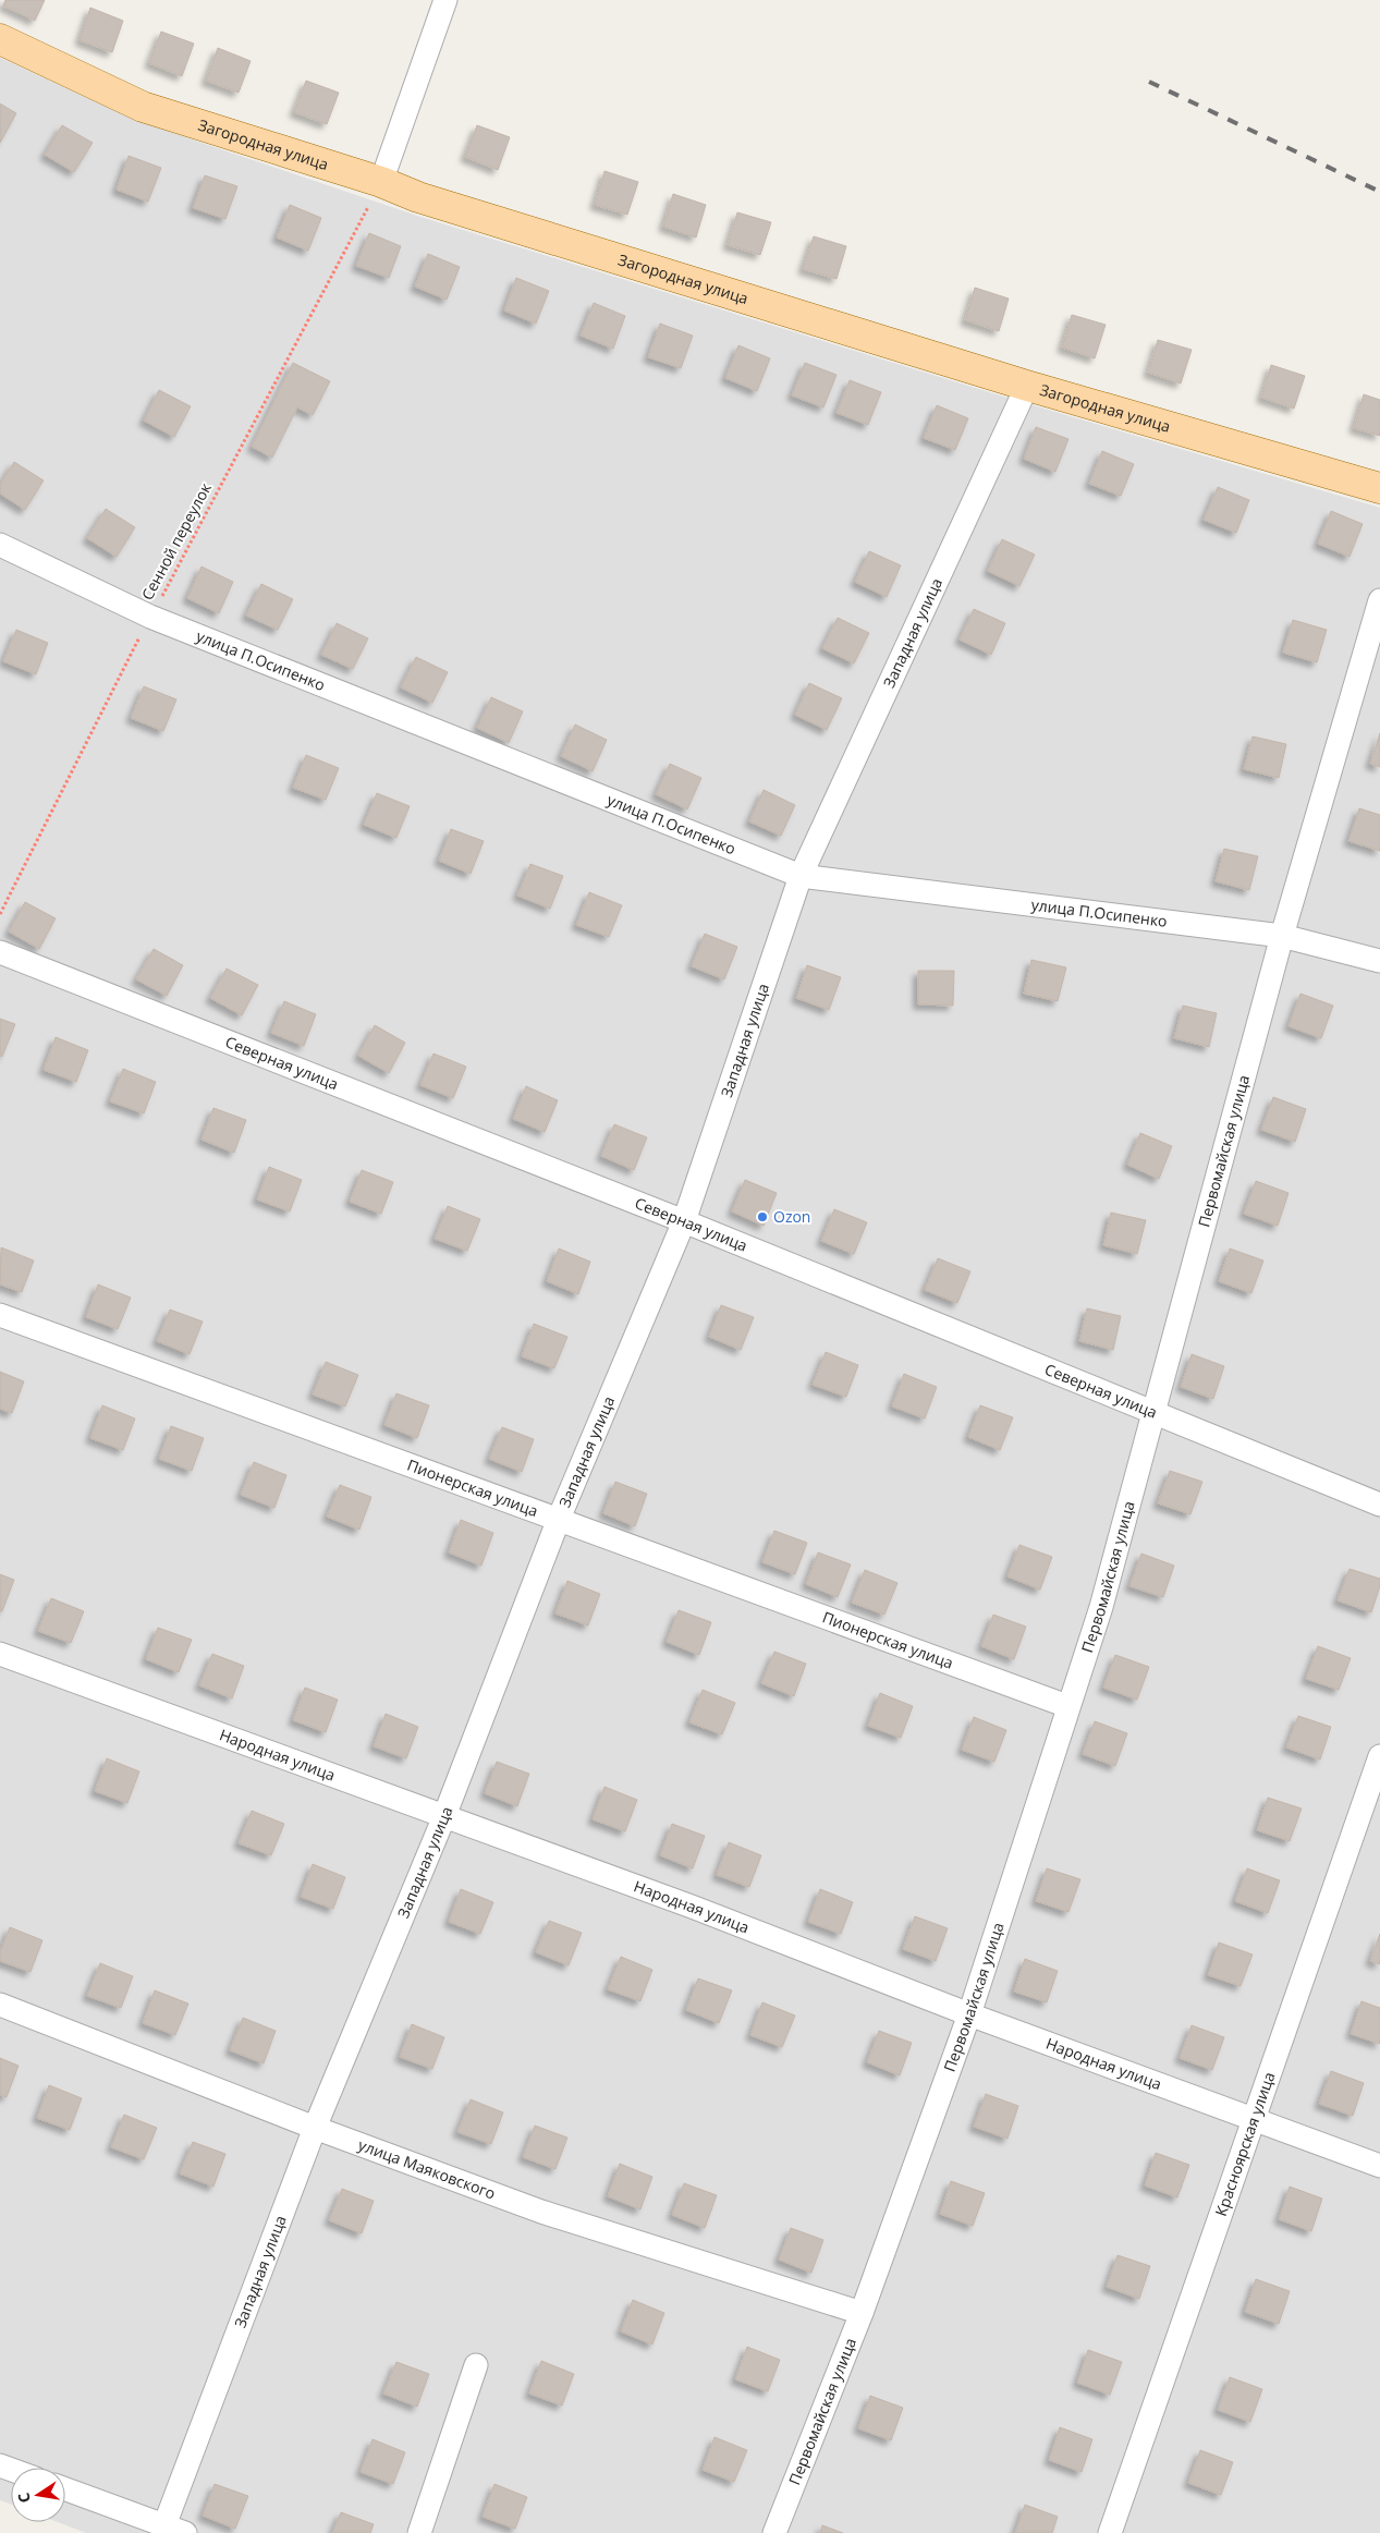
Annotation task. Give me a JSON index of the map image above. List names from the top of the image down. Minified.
{"streets":{"main road":["Загородная улица"],"street":["Западная улица","улица П.Осипенко","Северная улица","Первомайская улица","Пионерская улица","Народная улица","Красноярская улица","улица Маяковского"],"path":["Сенной переулок"]},"crossings":[["Загородная улица","Сенной переулок"],["Загородная улица","Западная улица"],["Сенной переулок","улица П.Осипенко"],["Западная улица","улица П.Осипенко"],["Западная улица","Северная улица"],["Западная улица","Пионерская улица"],["Западная улица","Народная улица"],["Западная улица","улица Маяковского"],["улица П.Осипенко","Первомайская улица"],["Северная улица","Первомайская улица"],["Первомайская улица","Пионерская улица"],["Первомайская улица","Народная улица"],["Первомайская улица","улица Маяковского"],["Народная улица","Красноярская улица"]],"places":["Ozon"],"north":"left"}
